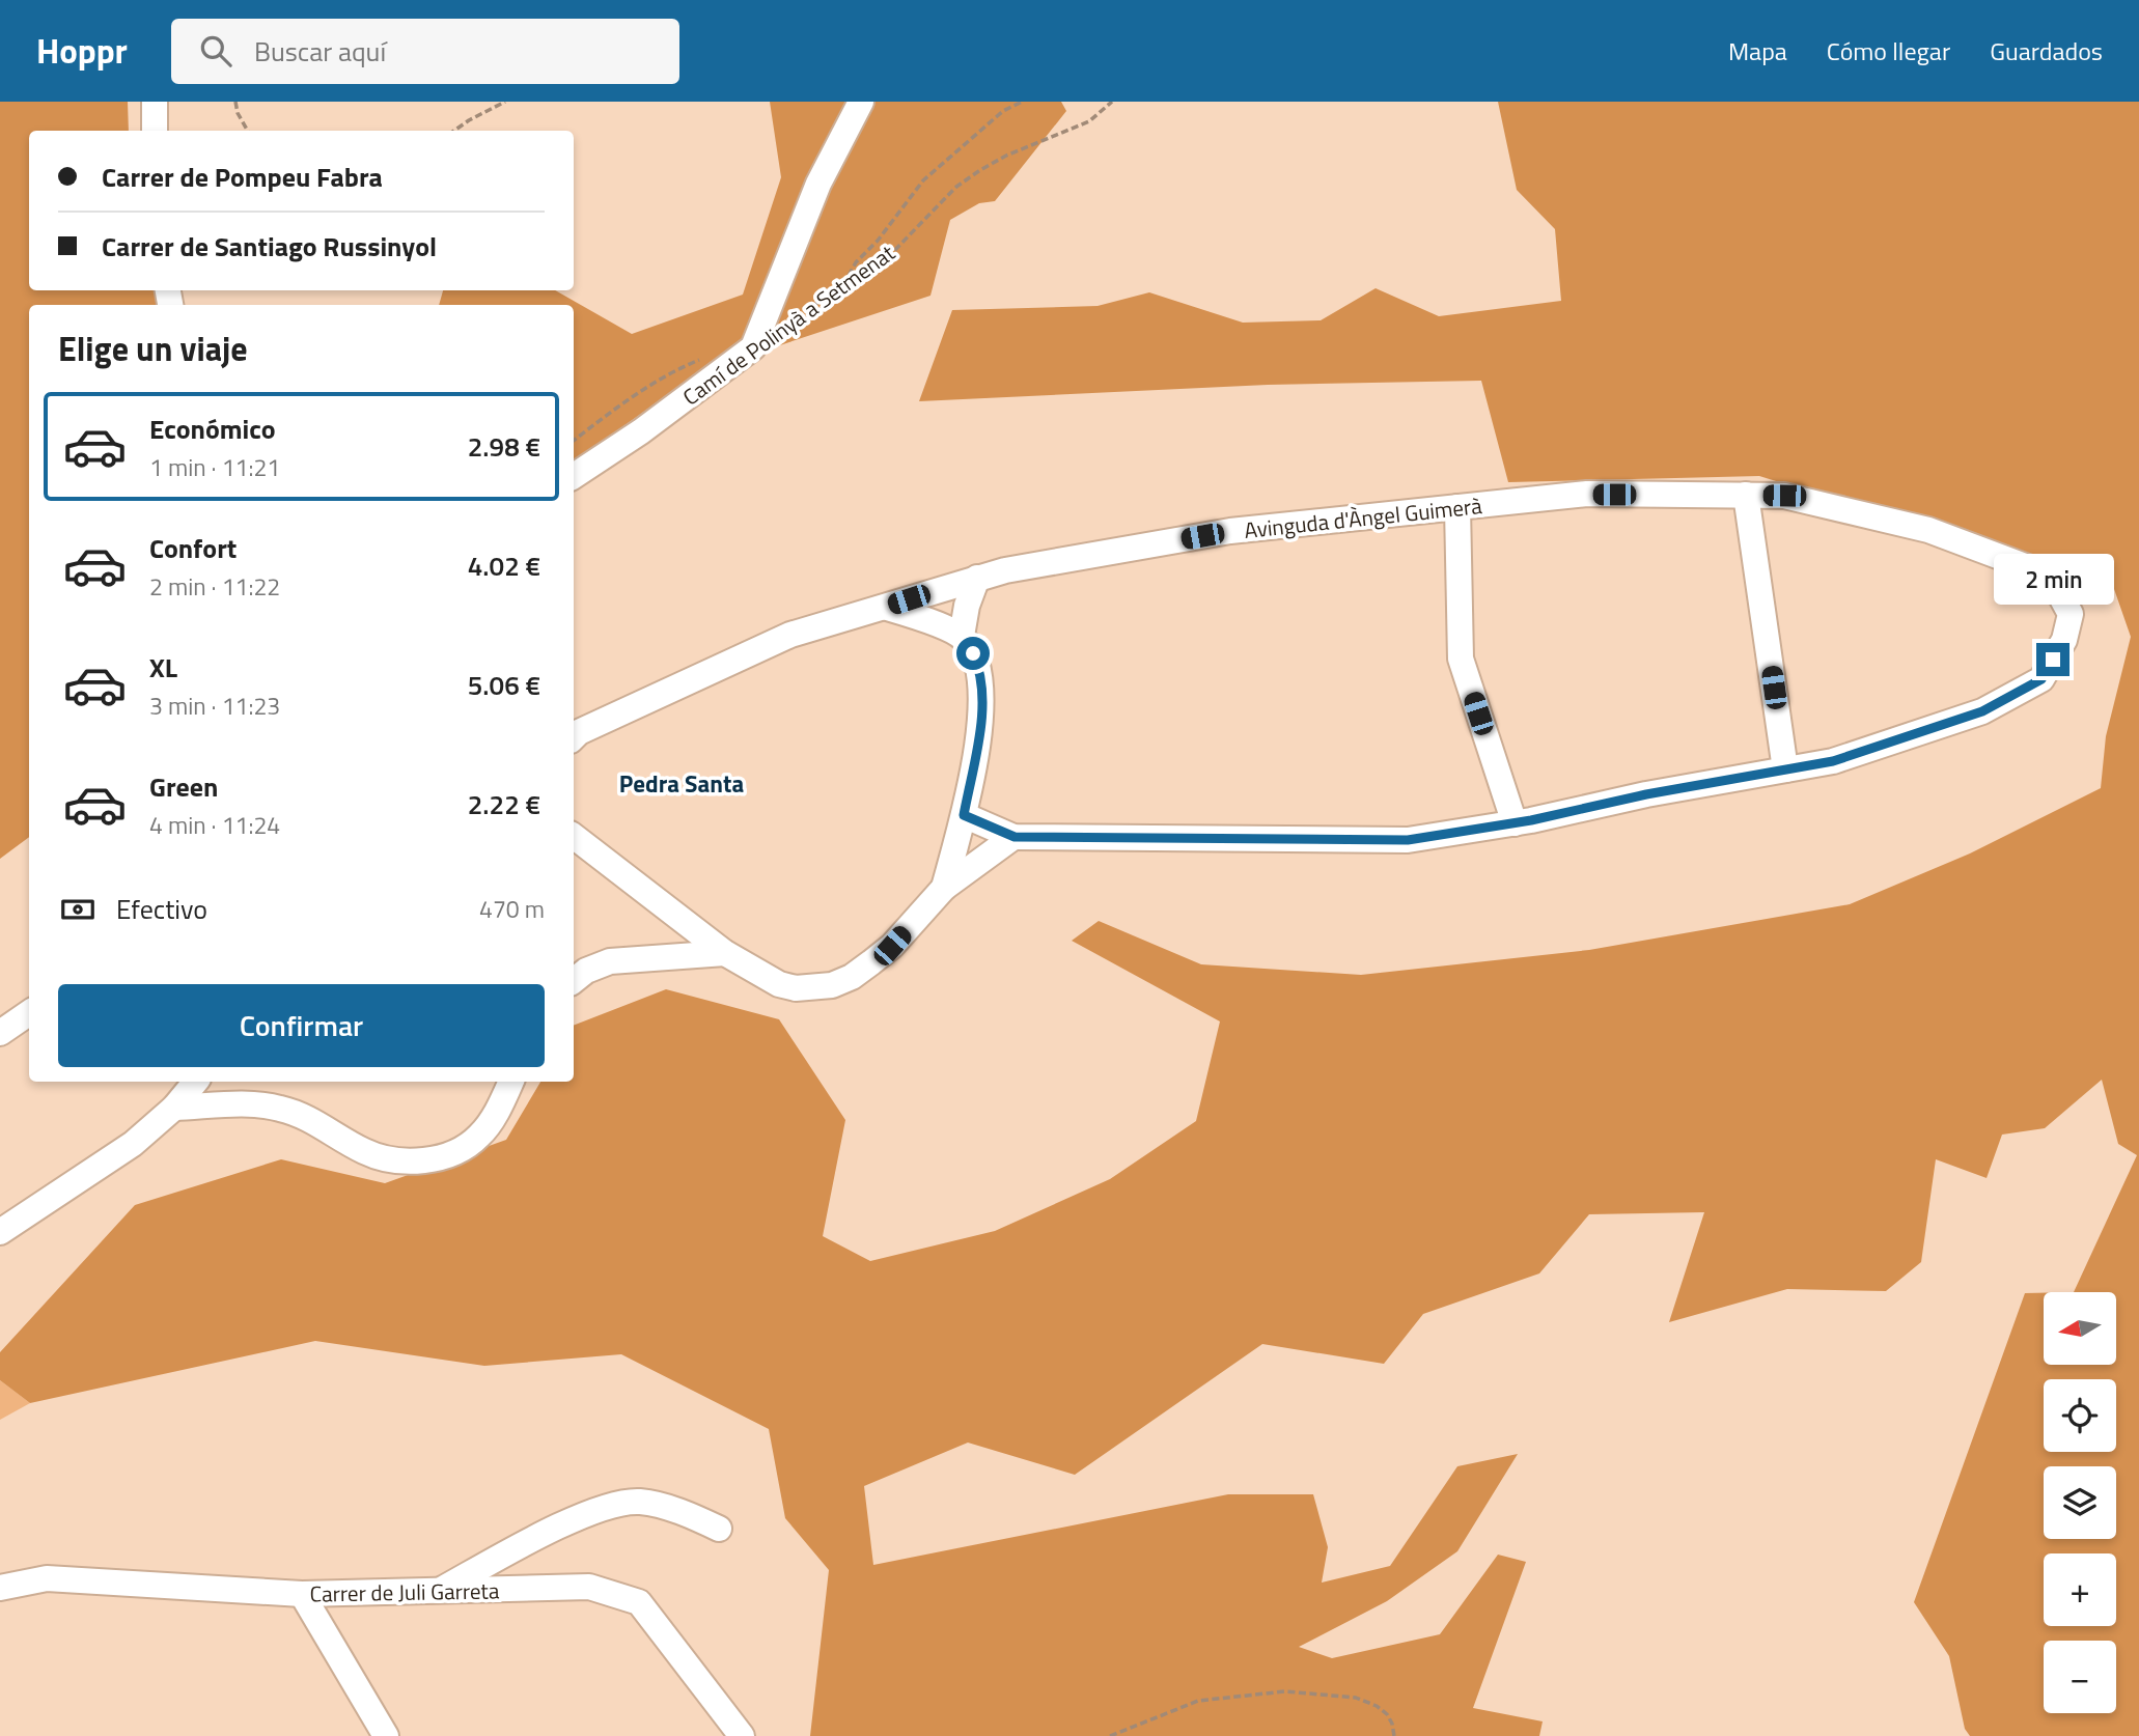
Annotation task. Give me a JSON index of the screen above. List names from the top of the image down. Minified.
{"streets":{"street":["Camí de Polinyà a Setmenat","Avinguda d'Àngel Guimerà","Carrer de Juli Garreta"]},"districts":["Pedra Santa"],"north":"left","page":{"header":"Hoppr","search":"Buscar aquí","nav":["Mapa","Cómo llegar","Guardados"],"banner":["Carrer de Pompeu Fabra","Carrer de Santiago Russinyol"],"heading":"Elige un viaje","list":[{"name":"Económico","note":"1 min · 11:21","value":"2.98 €"},{"name":"Confort","note":"2 min · 11:22","value":"4.02 €"},{"name":"XL","note":"3 min · 11:23","value":"5.06 €"},{"name":"Green","note":"4 min · 11:24","value":"2.22 €"}],"bubble":"2 min","pay":["Efectivo","470 m"],"buttons":"Confirmar","map_buttons":["+","−"]}}
